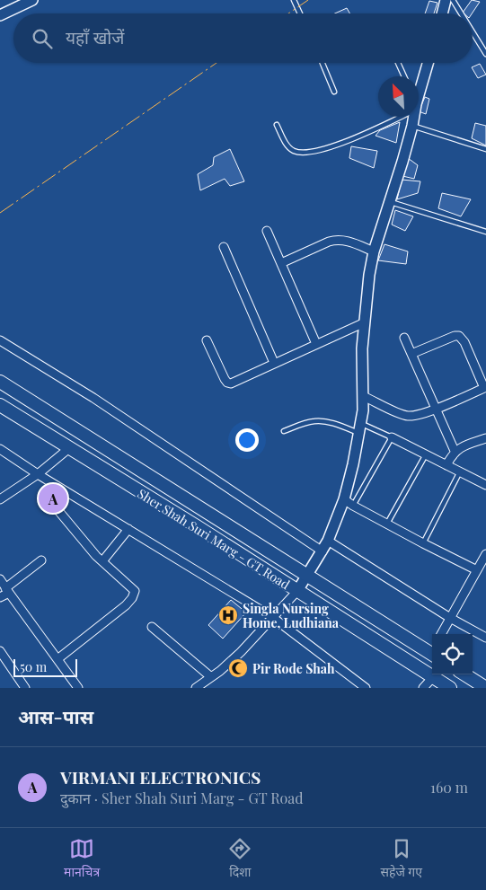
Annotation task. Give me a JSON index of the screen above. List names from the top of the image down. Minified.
{"streets":{"main road":["Sher Shah Suri Marg - GT Road"]},"places":{"hospital":["Singla Nursing Home, Ludhiana"],"mosque":["Pir Rode Shah"]},"scale_bar":"50 m","north":"top left","page":{"search":"यहाँ खोजें","pins":"A","scale":"50 m","heading":"आस-पास","list":[{"mark":"A","name":"VIRMANI ELECTRONICS","note":"दुकान · Sher Shah Suri Marg - GT Road","value":"160 m"}],"nav":["मानचित्र","दिशा","सहेजे गए"]}}
